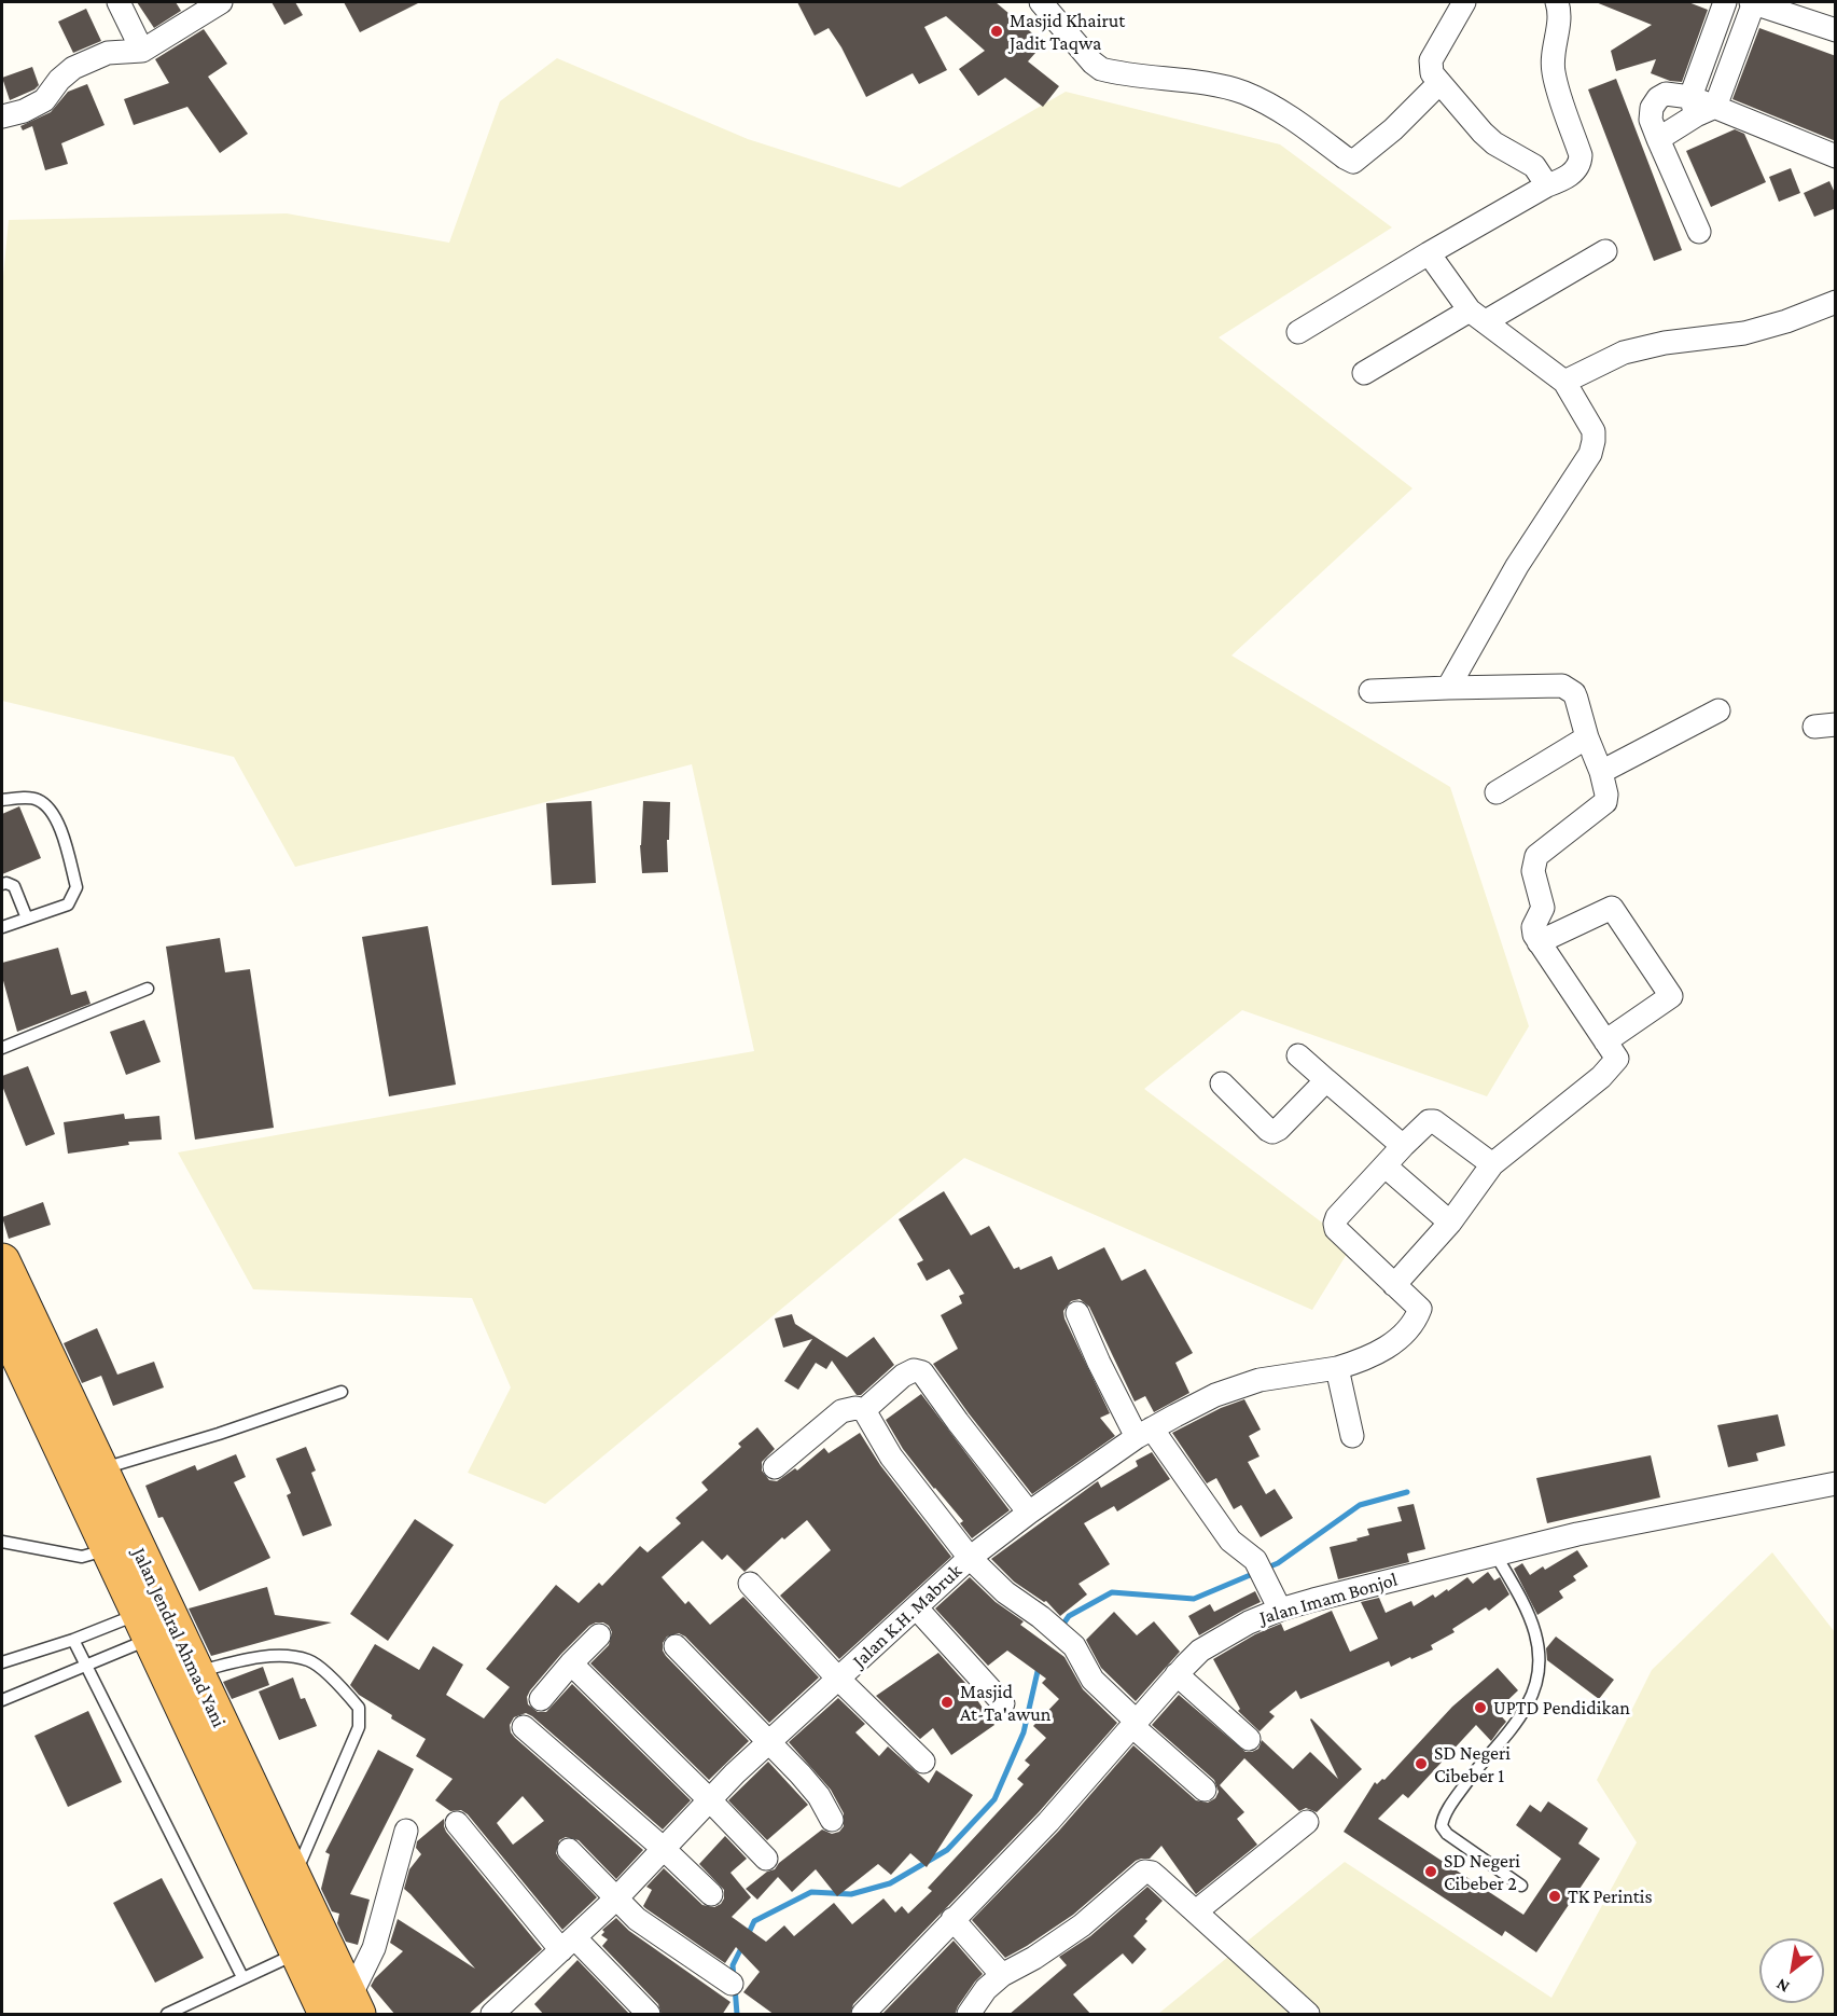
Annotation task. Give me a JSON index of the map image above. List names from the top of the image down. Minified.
{"streets":{"highway":["Jalan Jendral Ahmad Yani"],"street":["Jalan Imam Bonjol","Jalan K.H. Mabruk"]},"places":["Masjid Khairut Jadit Taqwa","Masjid At-Ta'awun","UPTD Pendidikan","SD Negeri Cibeber 1","SD Negeri Cibeber 2","TK Perintis"],"north":"bottom left"}
